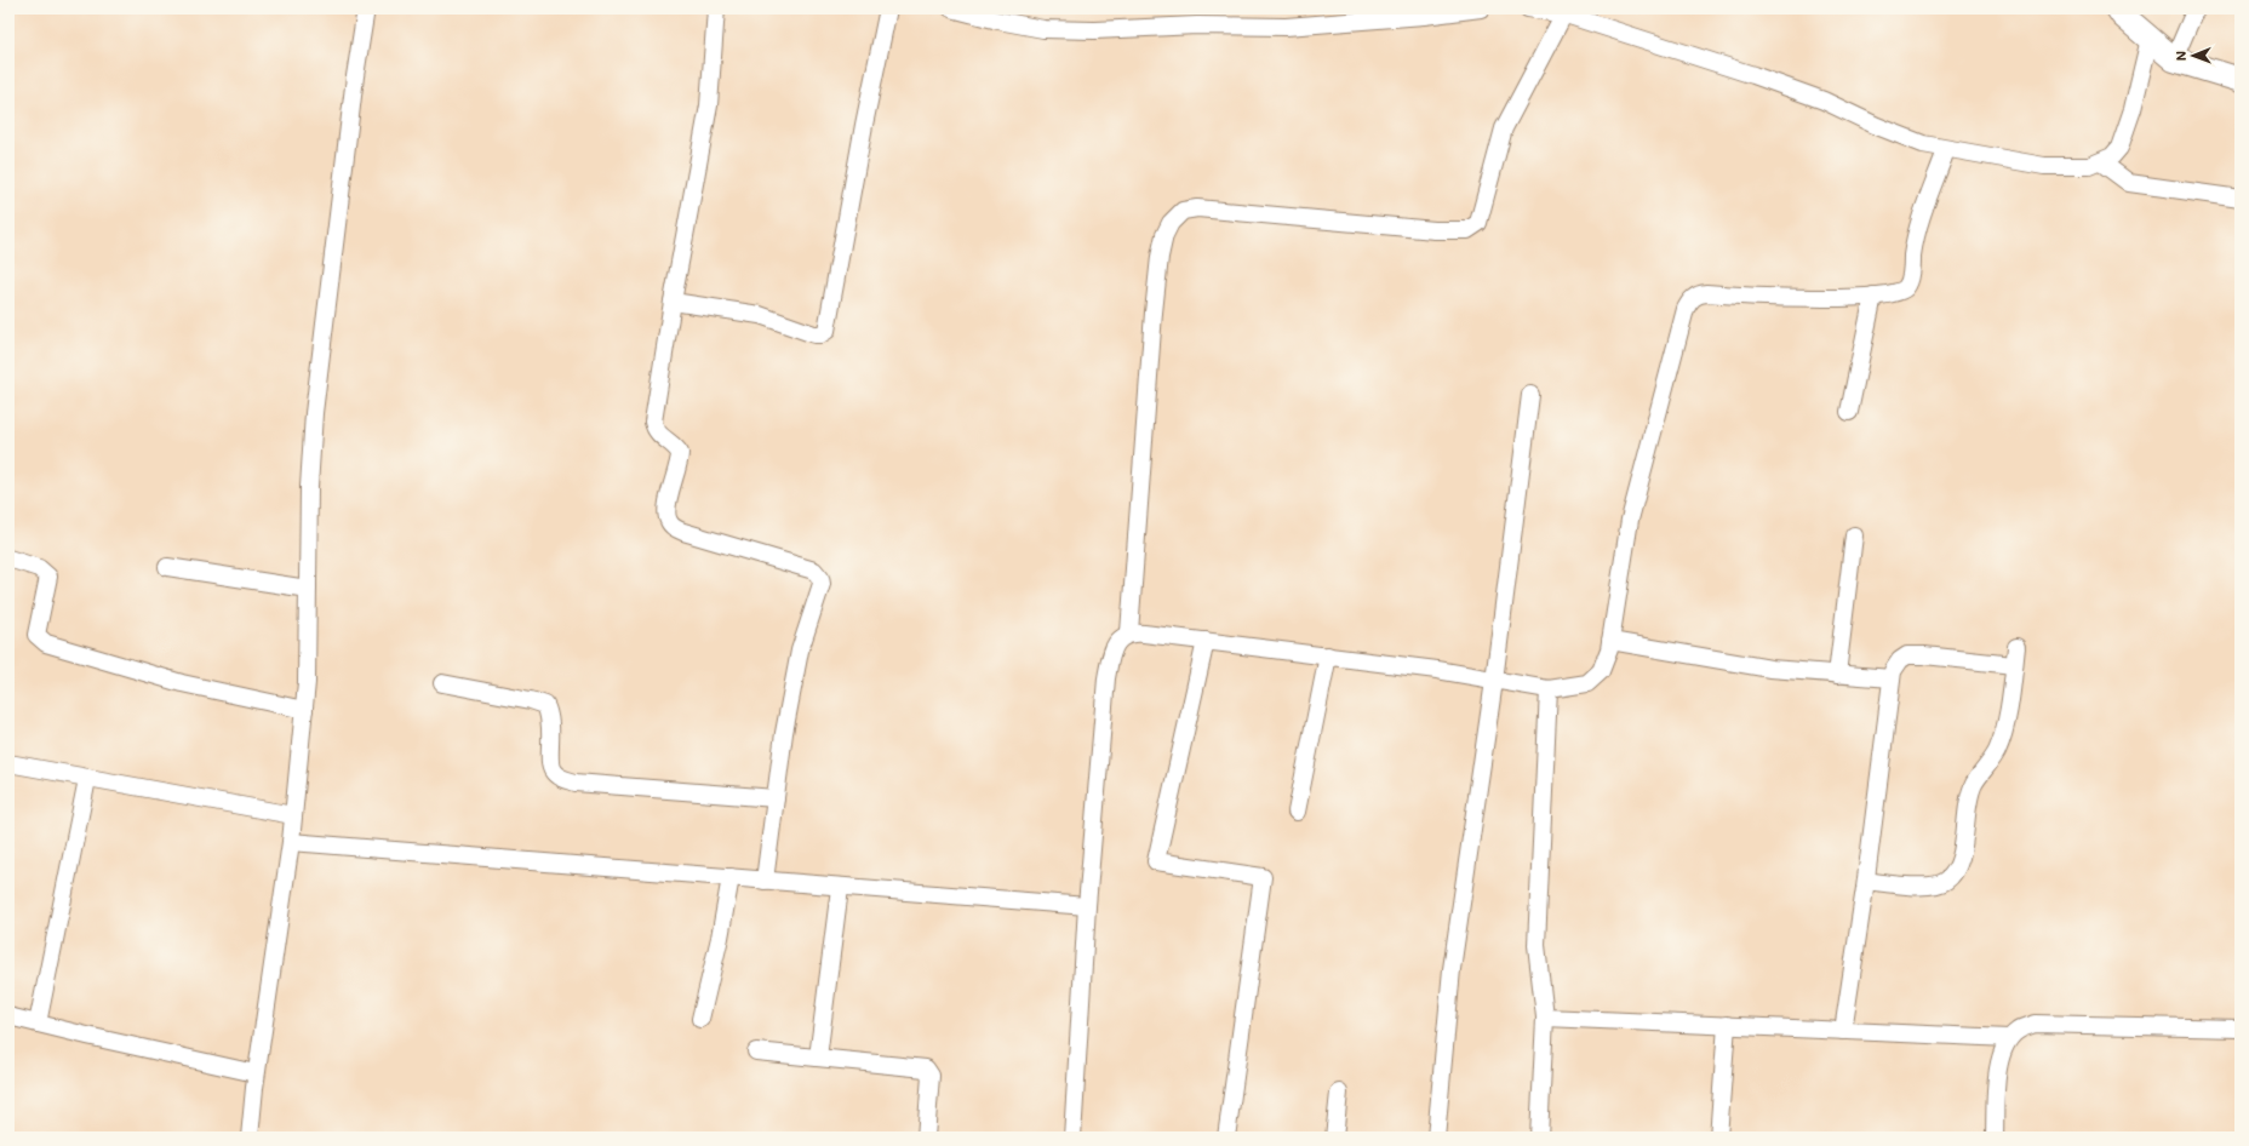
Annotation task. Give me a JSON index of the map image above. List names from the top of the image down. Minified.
{"north":"left"}
